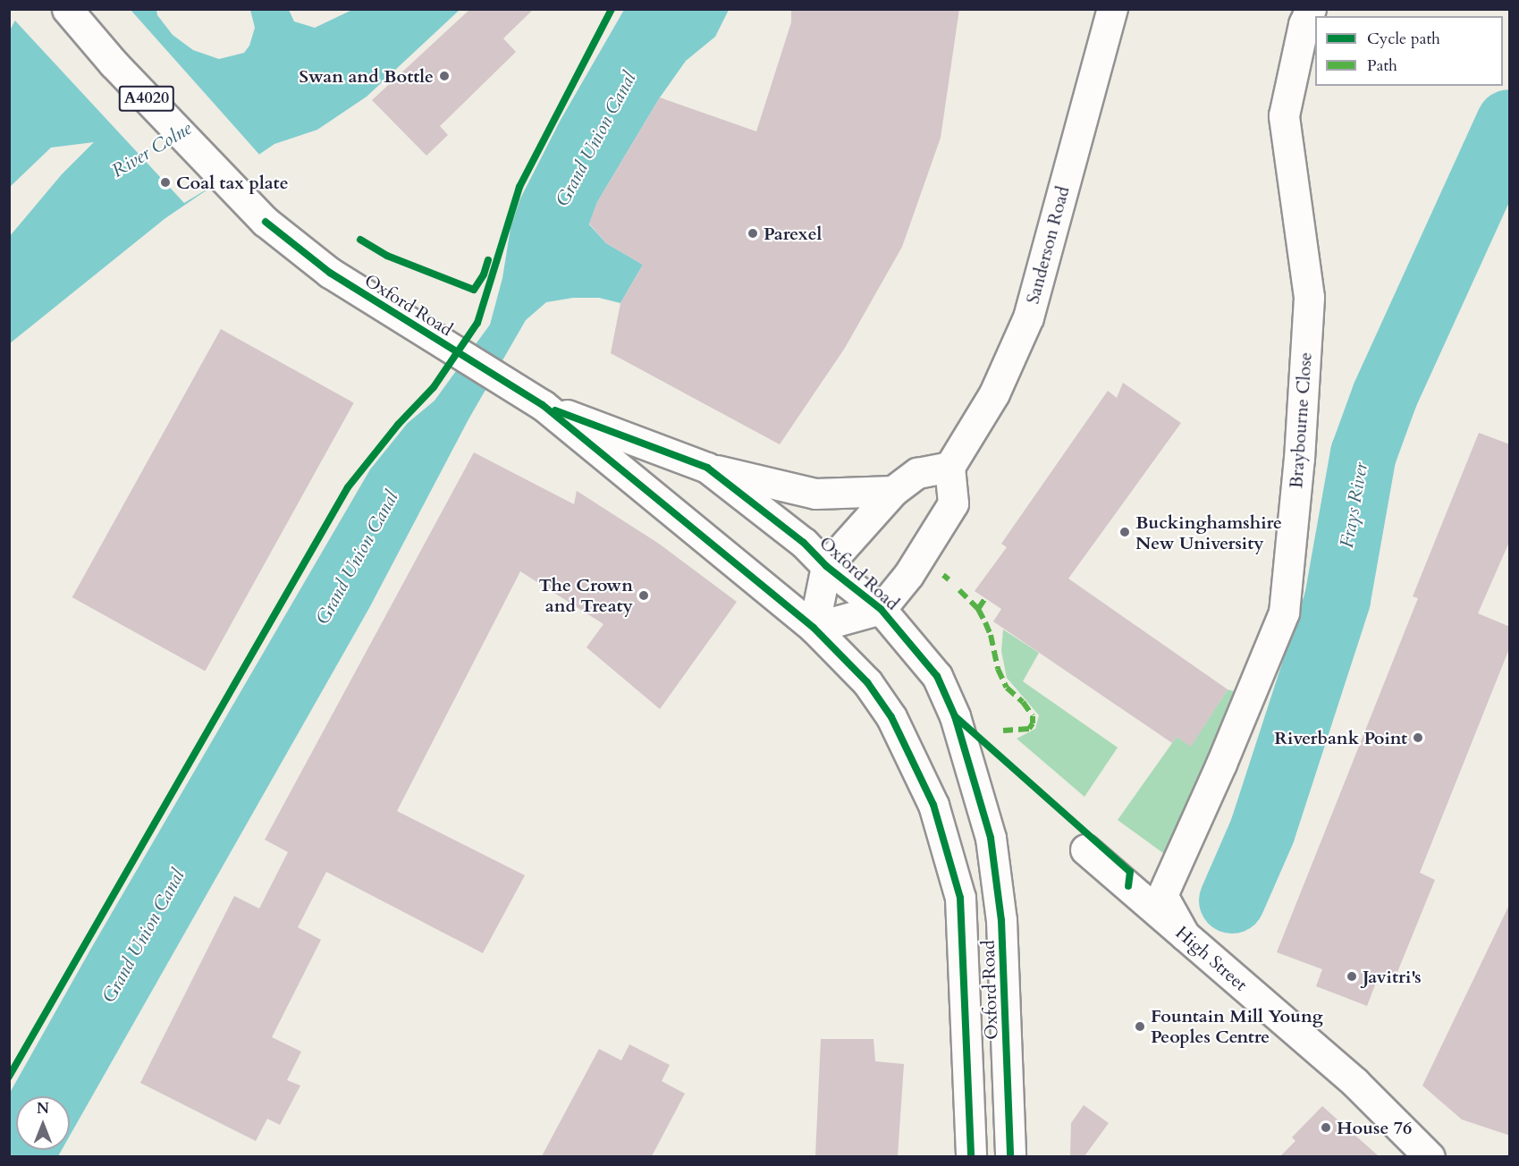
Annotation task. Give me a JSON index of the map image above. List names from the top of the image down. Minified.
{"streets":{"main road":["A4020","Sanderson Road","Oxford Road","Braybourne Close","High Street"]},"crossings":[["Braybourne Close","High Street"]],"water":["Grand Union Canal","River Colne","Frays River"],"places":["Swan and Bottle","Coal tax plate","Parexel","Buckinghamshire New University","The Crown and Treaty","Riverbank Point","Javitri's","Fountain Mill Young Peoples Centre","House 76"],"legend":["Cycle path","Path"],"north":"top"}
